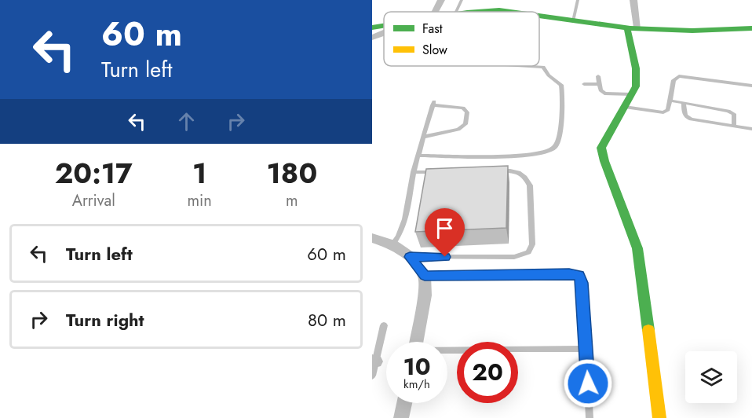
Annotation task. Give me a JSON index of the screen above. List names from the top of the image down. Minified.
{"legend":["Fast","Slow"],"page":{"turn":["60 m","Turn left"],"eta":["20:17","Arrival","1","min","180","m"],"list":[{"name":"Turn left","value":"60 m"},{"name":"Turn right","value":"80 m"}],"speed":"10 km/h","limit":"20"}}
